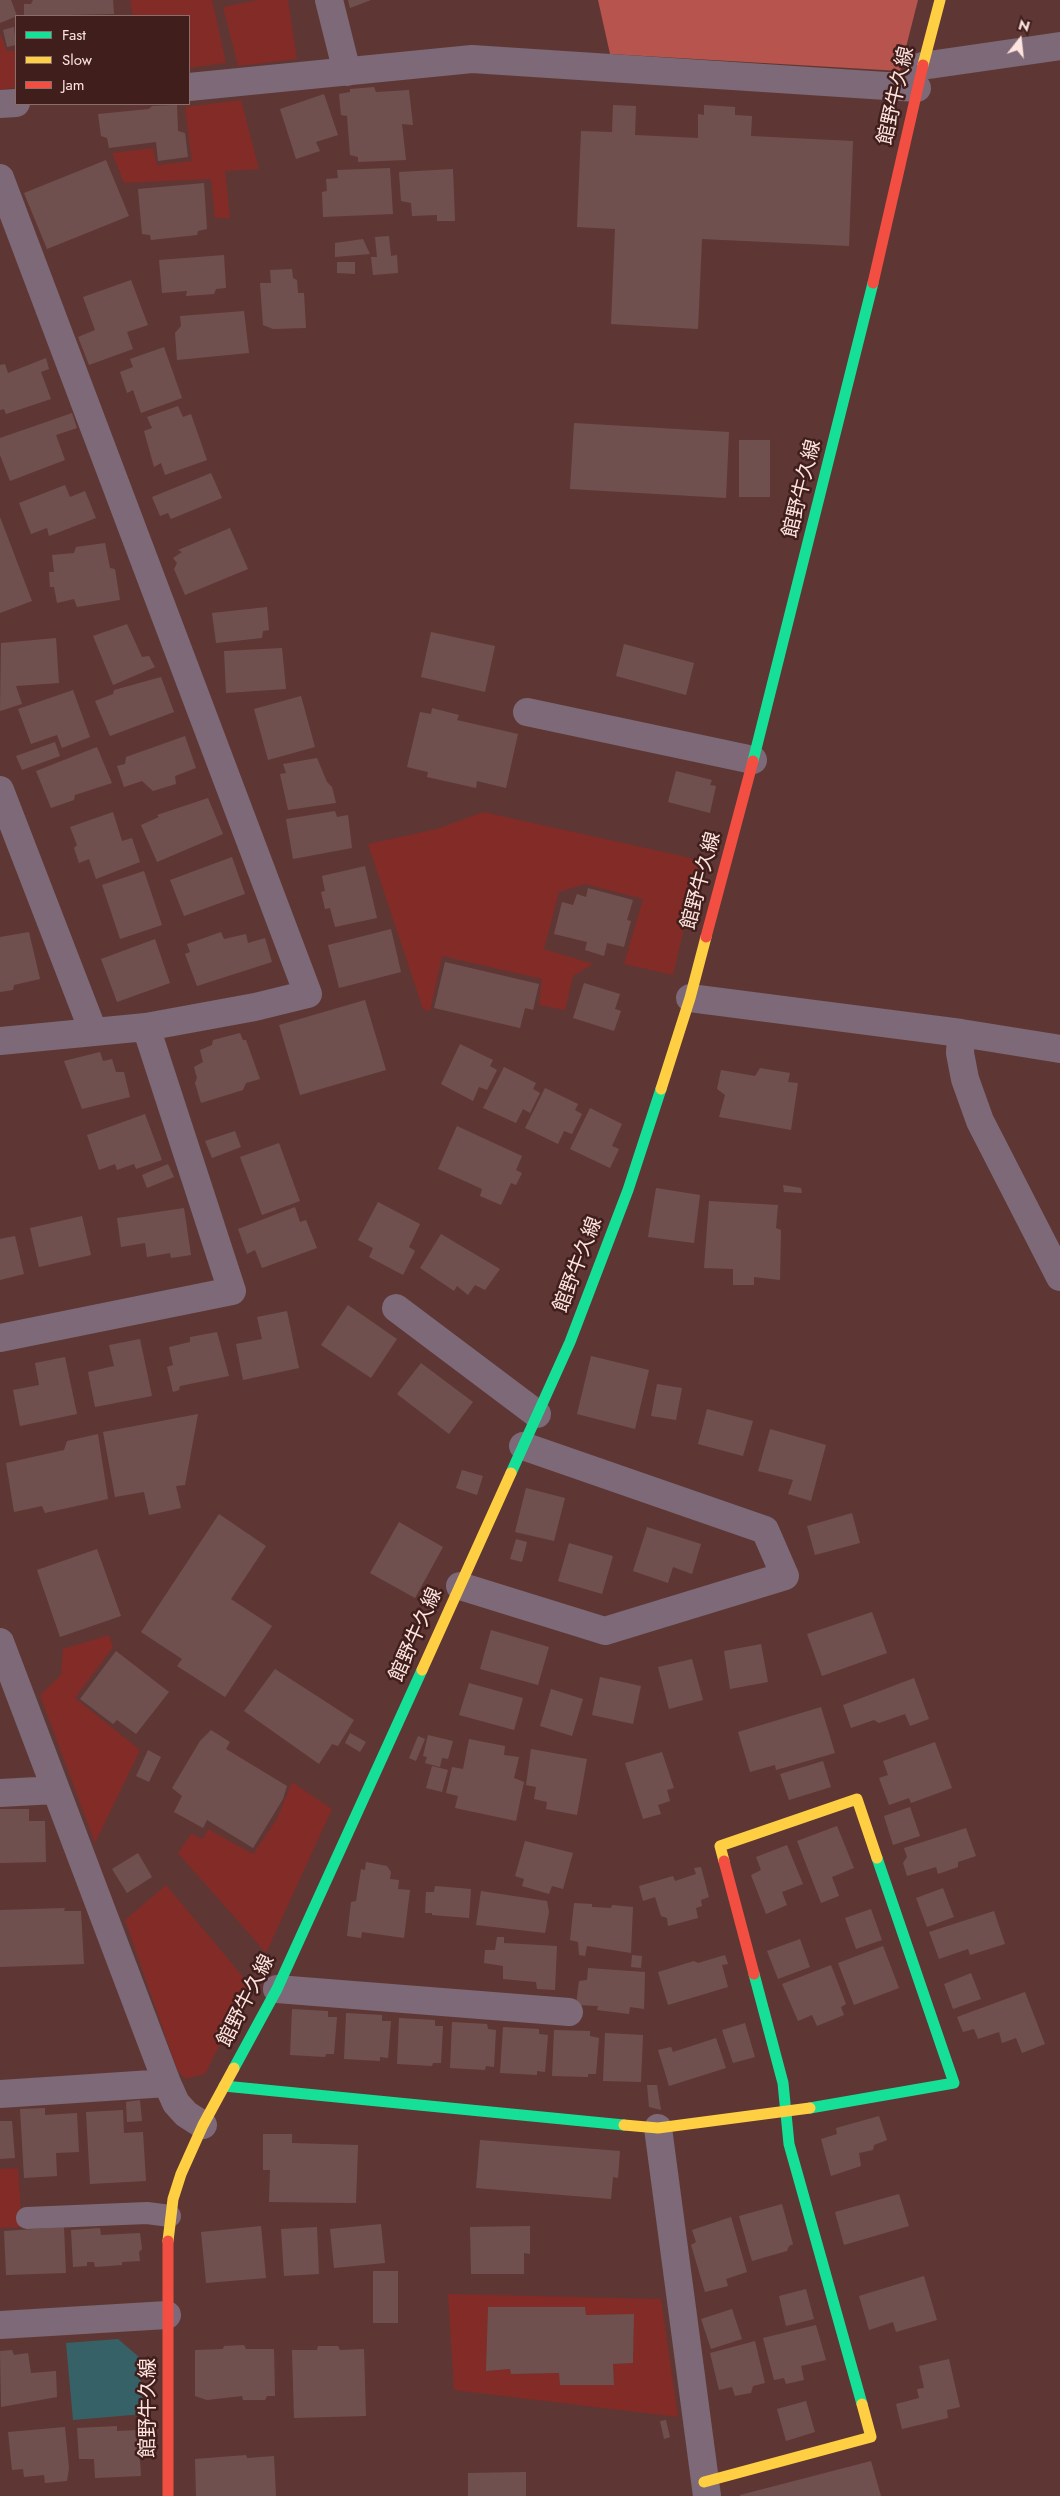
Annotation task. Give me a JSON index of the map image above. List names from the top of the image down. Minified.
{"streets":{"main road":["館野牛久線"]},"legend":["Fast","Slow","Jam"],"north":"top"}
